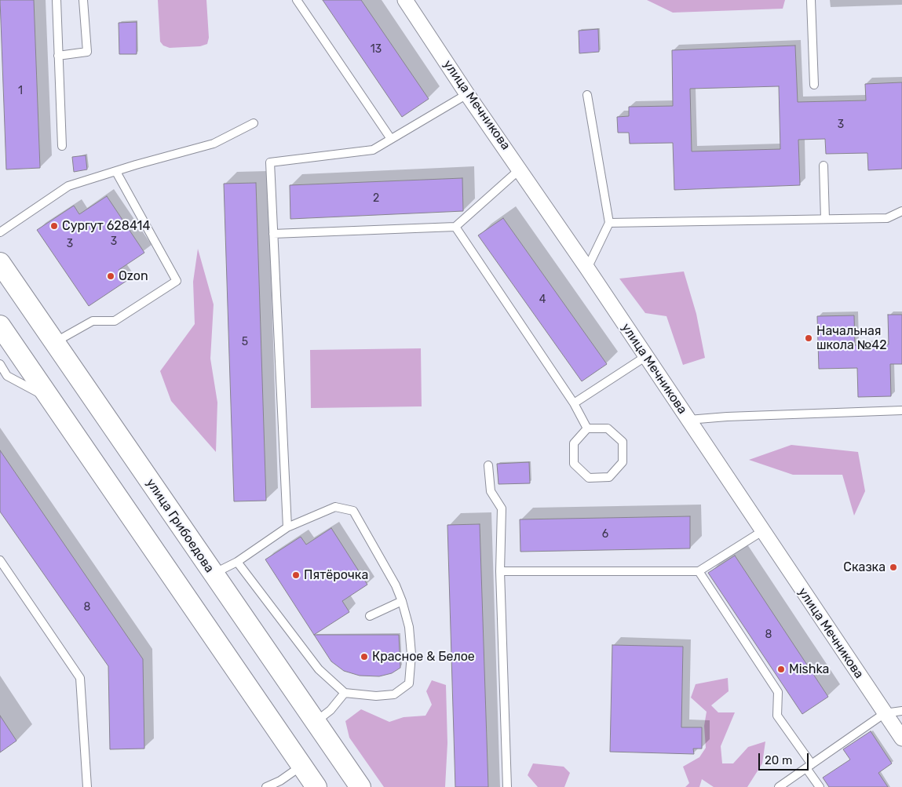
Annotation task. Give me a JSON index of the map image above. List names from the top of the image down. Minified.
{"streets":{"main road":["улица Грибоедова"],"street":["улица Мечникова"]},"places":["Сургут 628414","Ozon","Начальная школа №42","Сказка","Пятёрочка","Красное & Белое","Mishka"],"house_numbers":["13","1","3","2","3","3","4","5","6","8","8"],"scale_bar":"20 m"}
